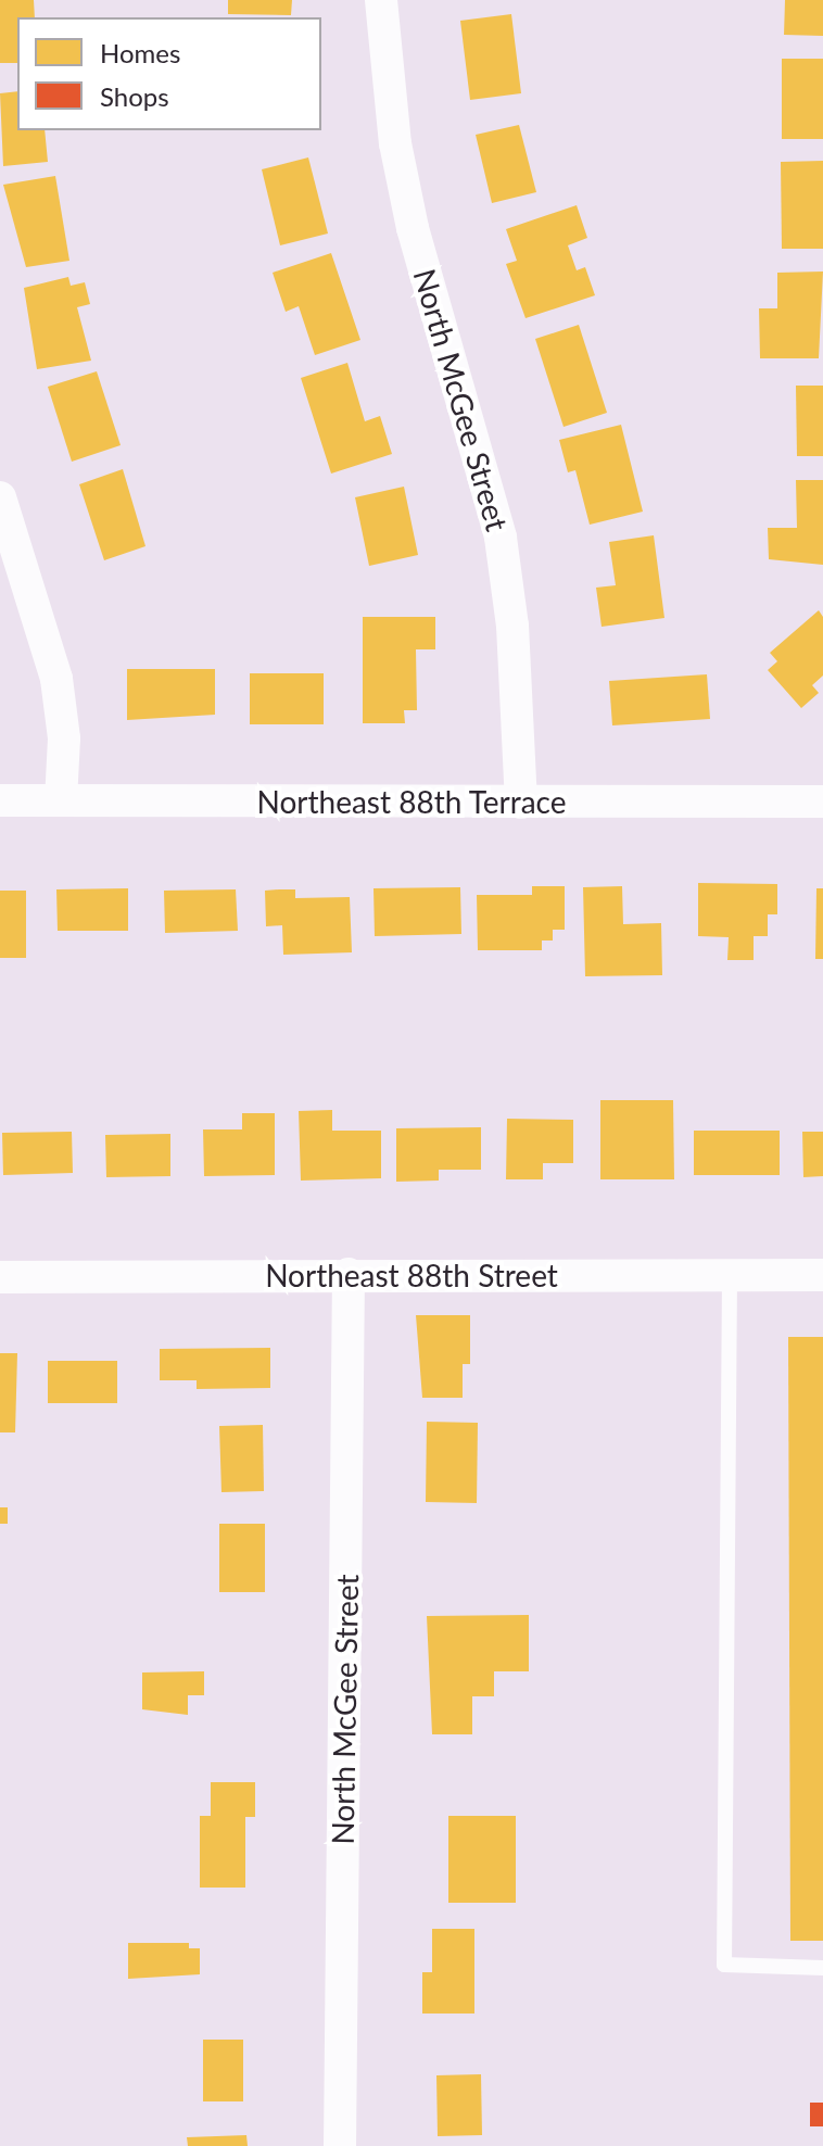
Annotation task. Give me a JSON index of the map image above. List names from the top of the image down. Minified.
{"streets":{"street":["North McGee Street","Northeast 88th Terrace","Northeast 88th Street"]},"crossings":[["North McGee Street","Northeast 88th Terrace"],["North McGee Street","Northeast 88th Street"]],"legend":["Homes","Shops"]}
